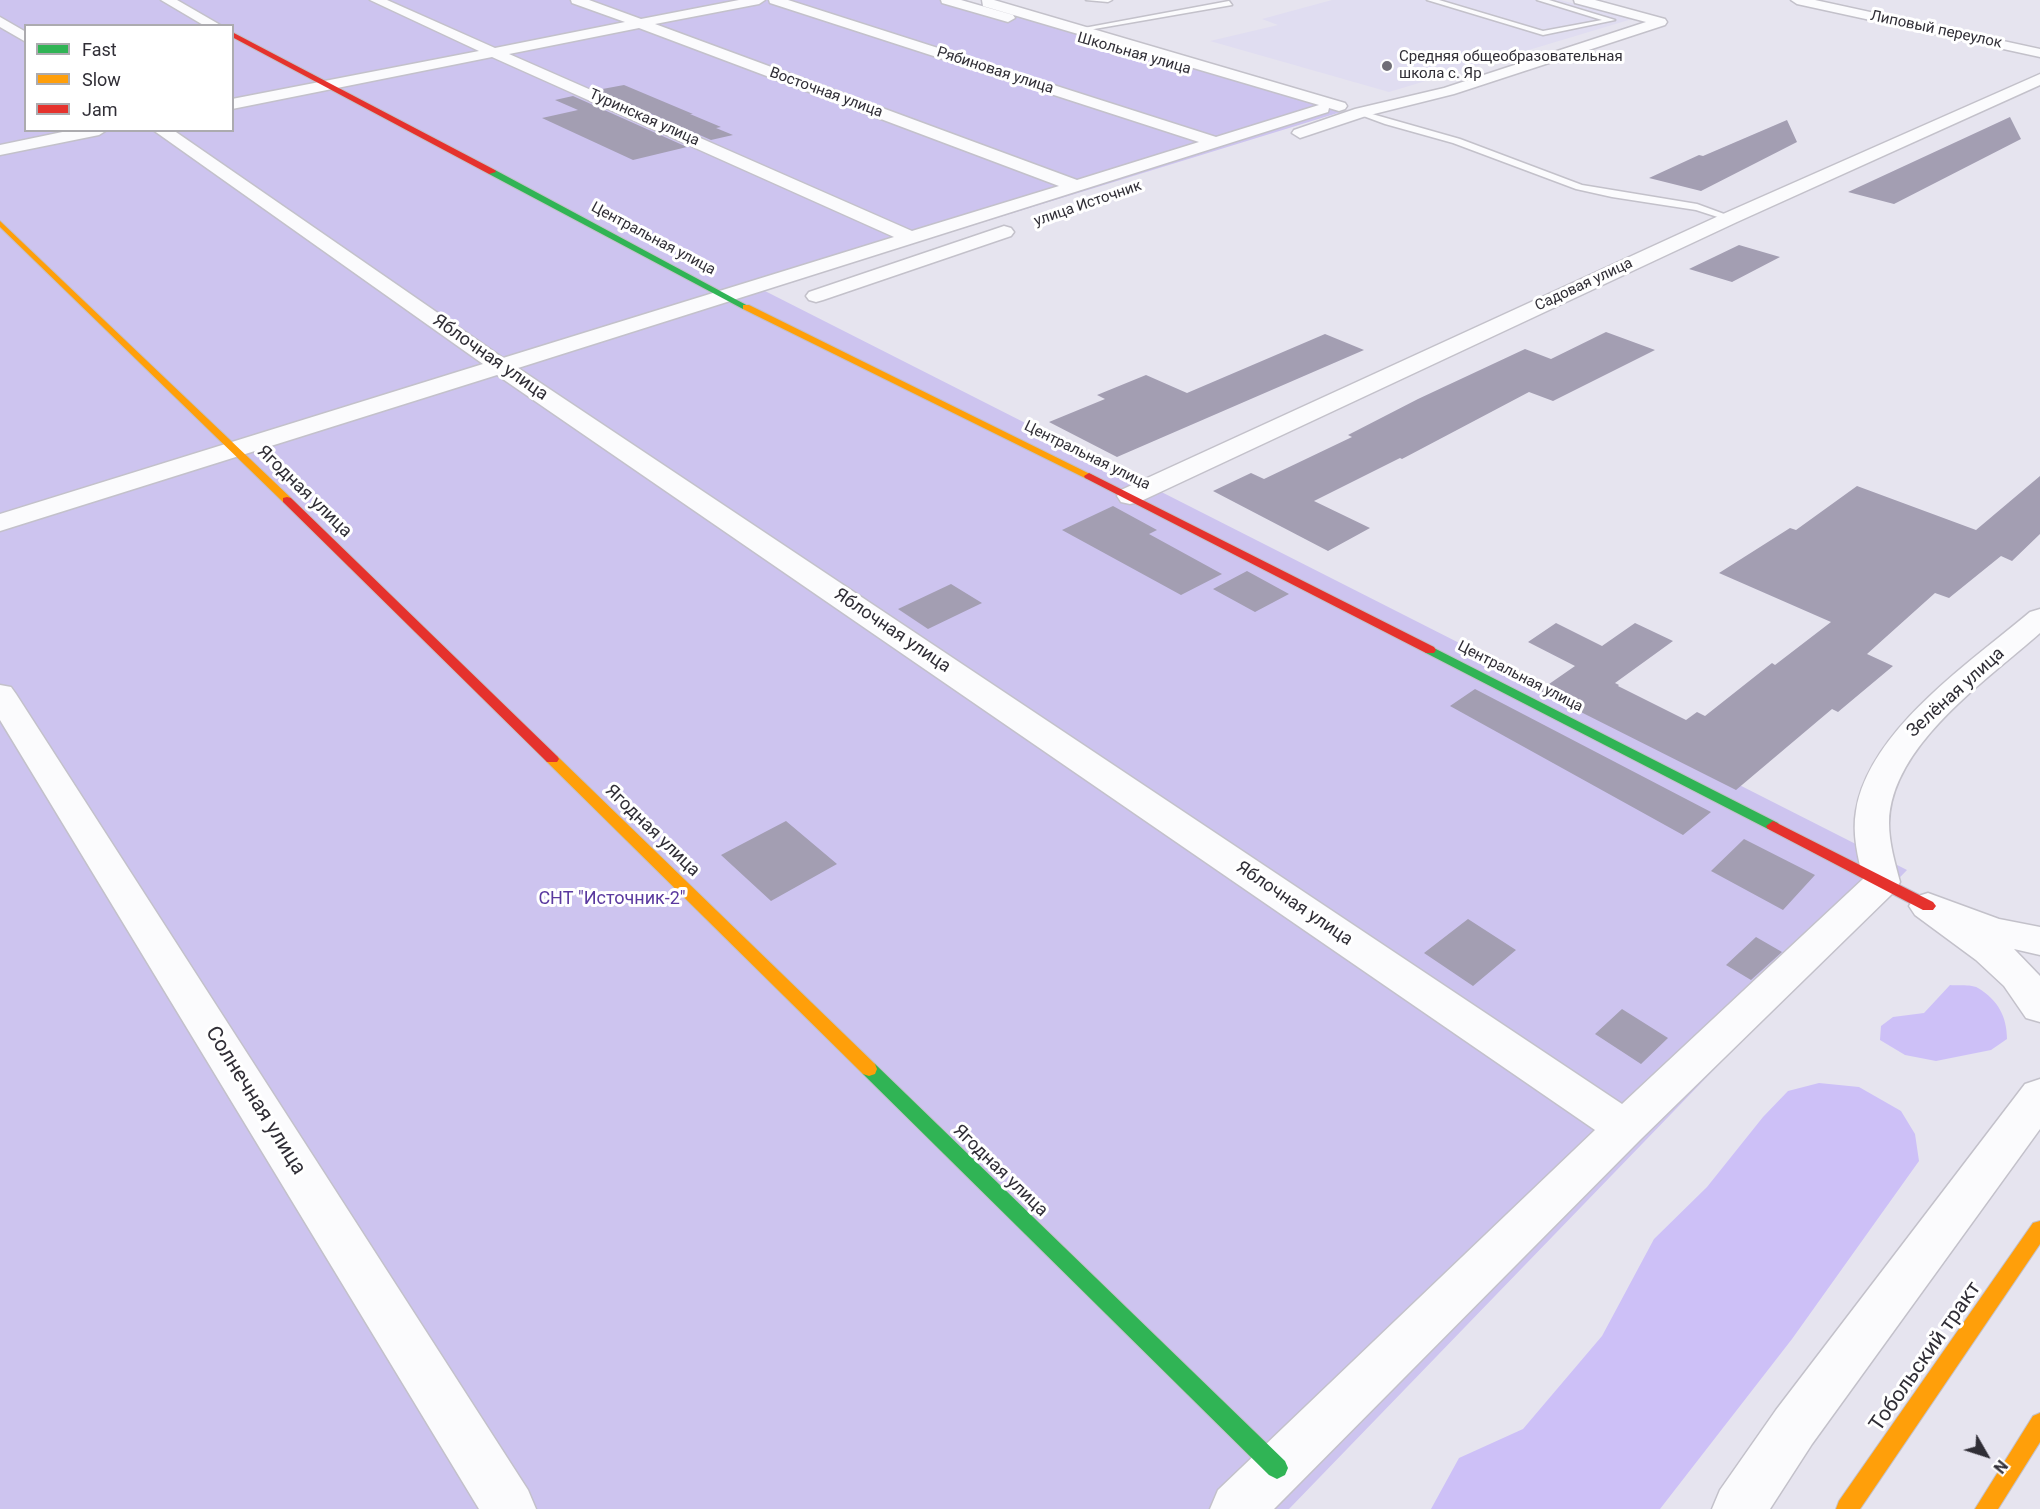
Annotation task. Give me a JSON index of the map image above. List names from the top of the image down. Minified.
{"streets":{"main road":["Центральная улица","Ягодная улица","Тобольский тракт"],"street":["Липовый переулок","Школьная улица","Рябиновая улица","Восточная улица","Туринская улица","улица Источник","Садовая улица","Яблочная улица","Зелёная улица","Солнечная улица"]},"crossings":[["Школьная улица","Рябиновая улица"],["Центральная улица","Садовая улица"],["Центральная улица","Зелёная улица"]],"parks":["СНТ \"Источник-2\""],"places":["Средняя общеобразовательная школа с. Яр"],"legend":["Fast","Slow","Jam"],"north":"bottom right"}
